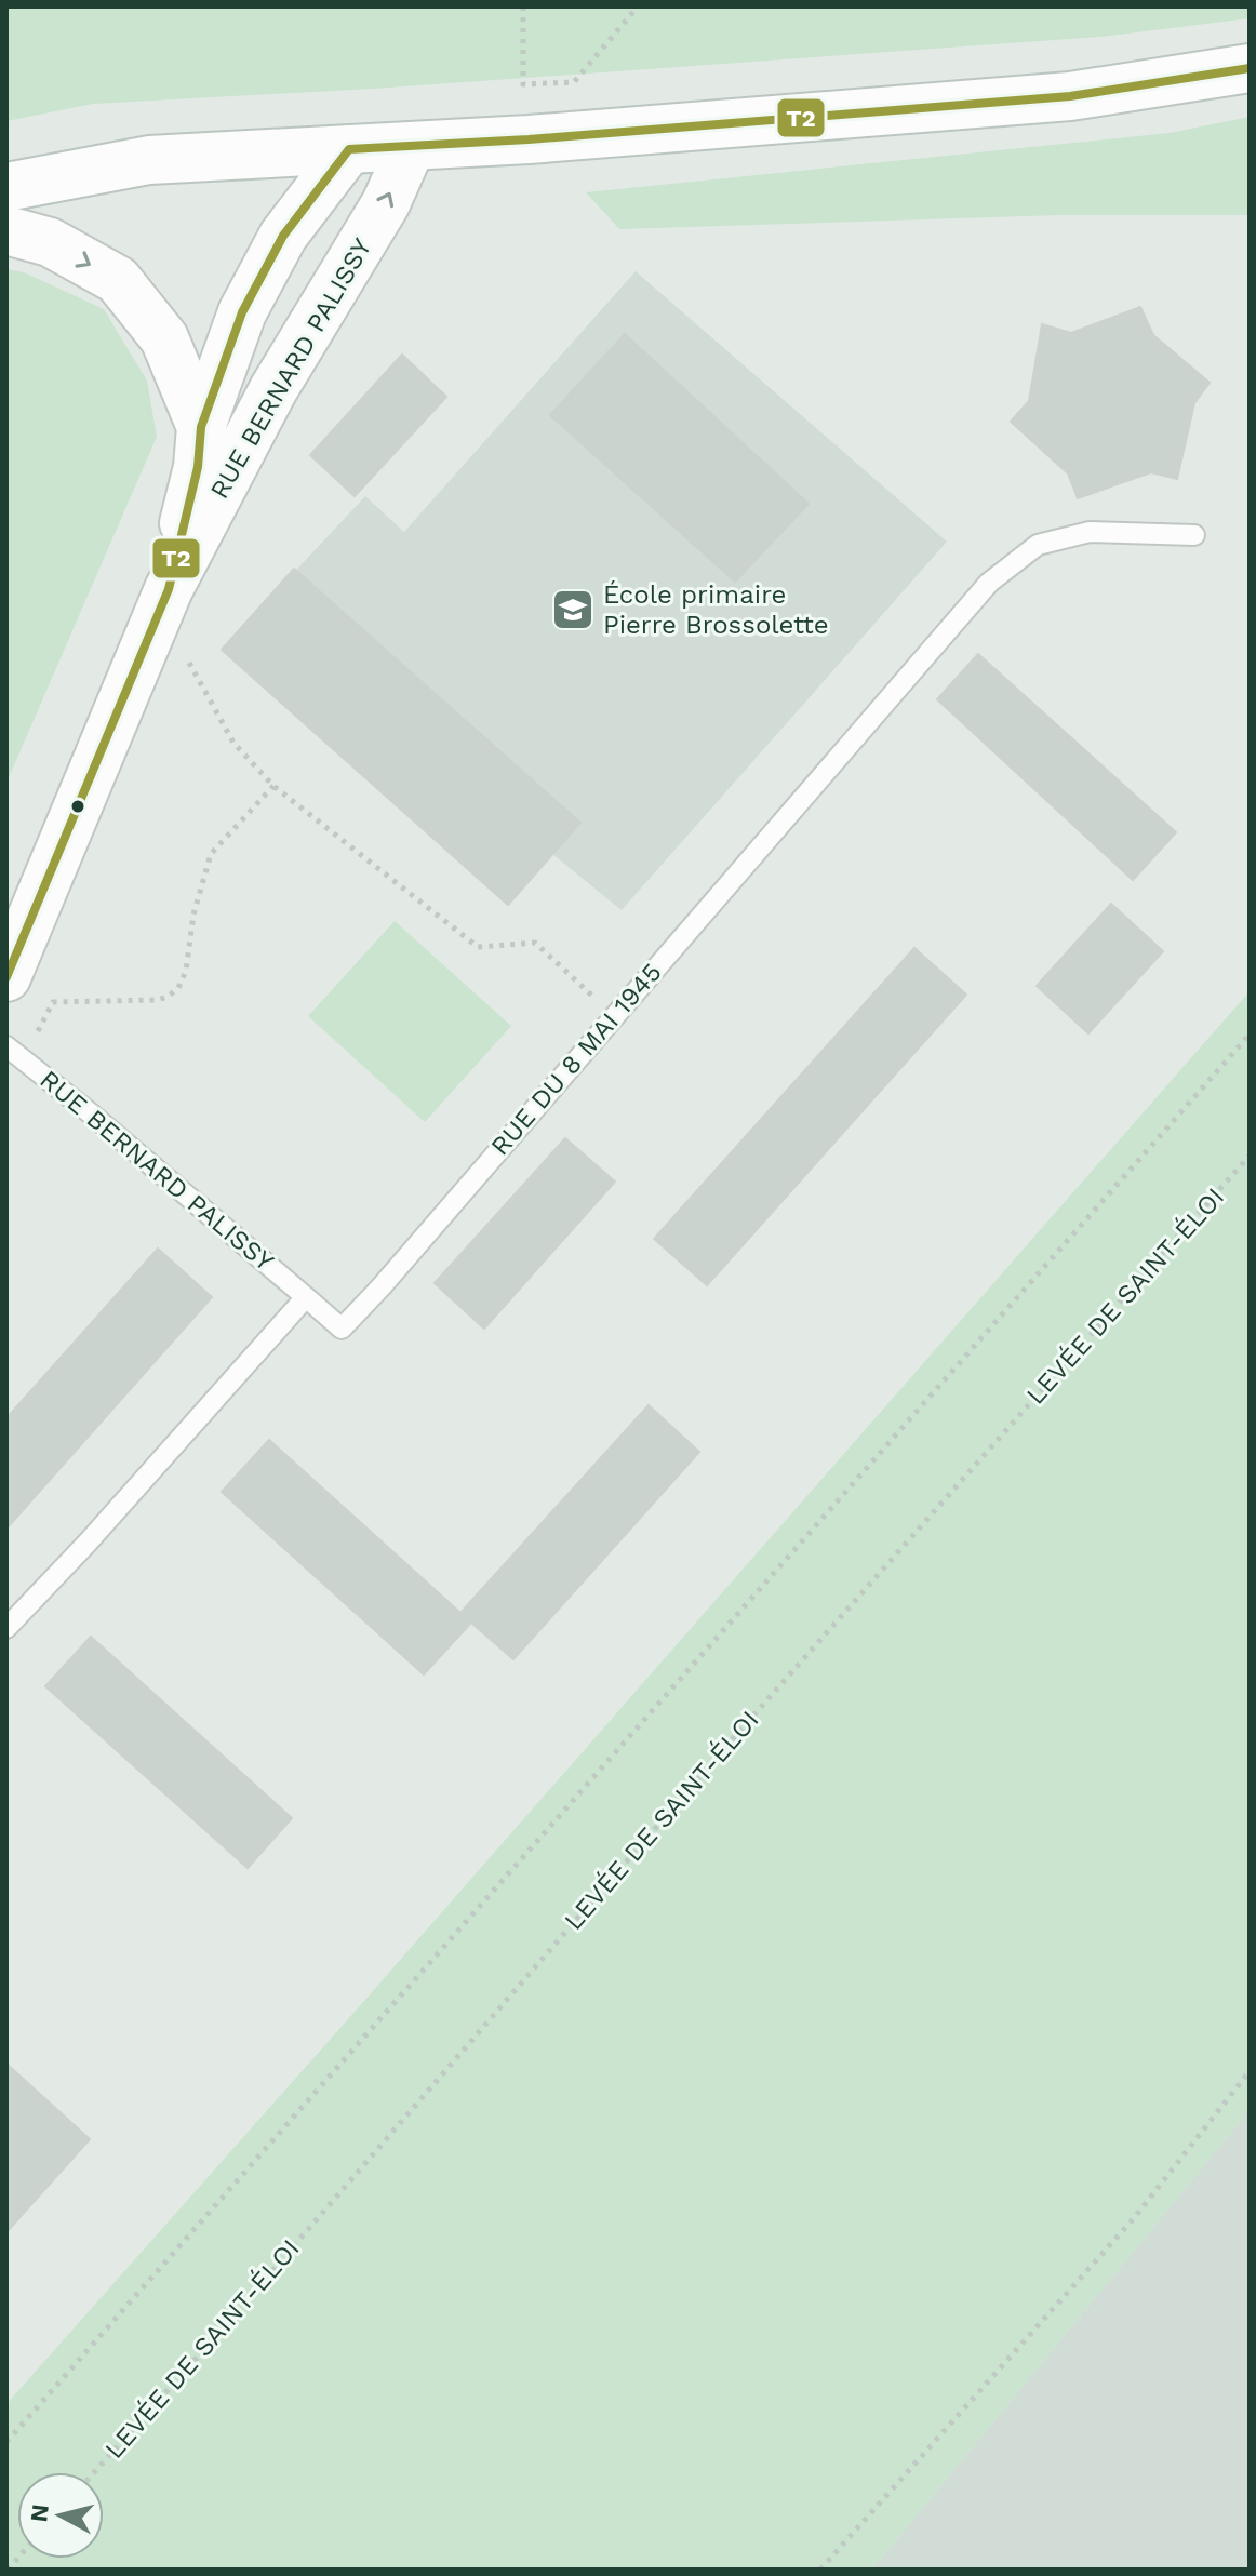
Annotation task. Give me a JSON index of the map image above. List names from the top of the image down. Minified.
{"streets":{"street":["RUE BERNARD PALISSY"],"lane":["RUE DU 8 MAI 1945"],"path":["LEVÉE DE SAINT-ÉLOI"]},"crossings":[["RUE BERNARD PALISSY","RUE DU 8 MAI 1945"]],"places":{"school or university":["École primaire Pierre Brossolette"]},"lines":["transit line T2"],"north":"left"}
